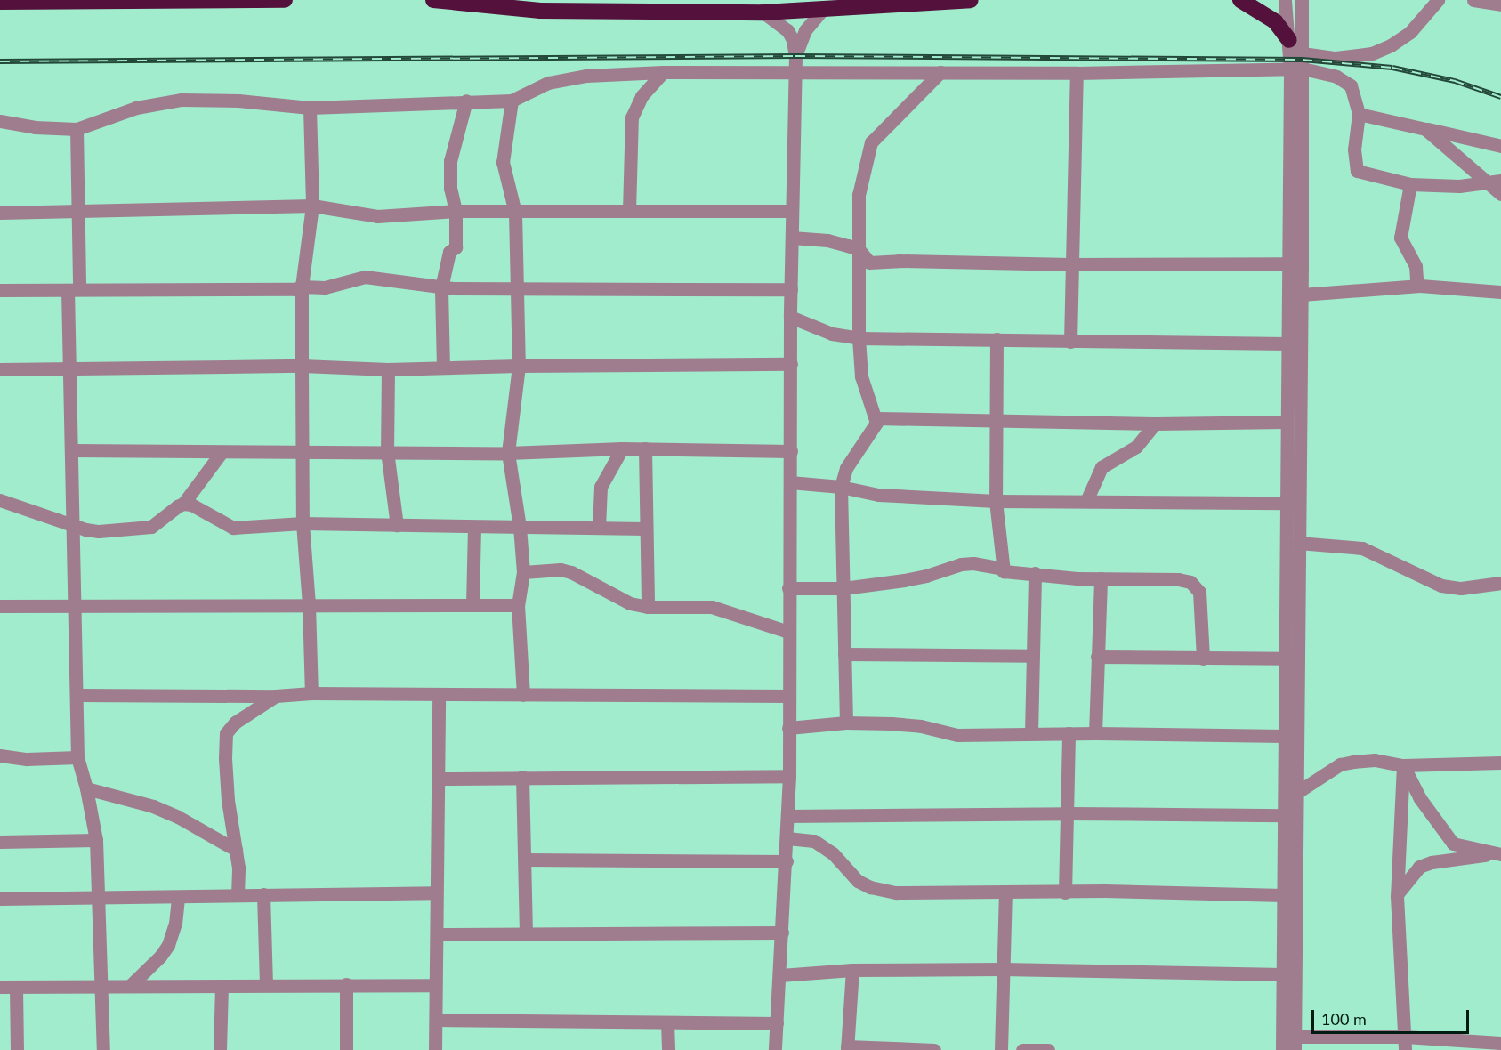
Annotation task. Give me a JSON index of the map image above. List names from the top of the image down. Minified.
{"scale_bar":"100 m"}
